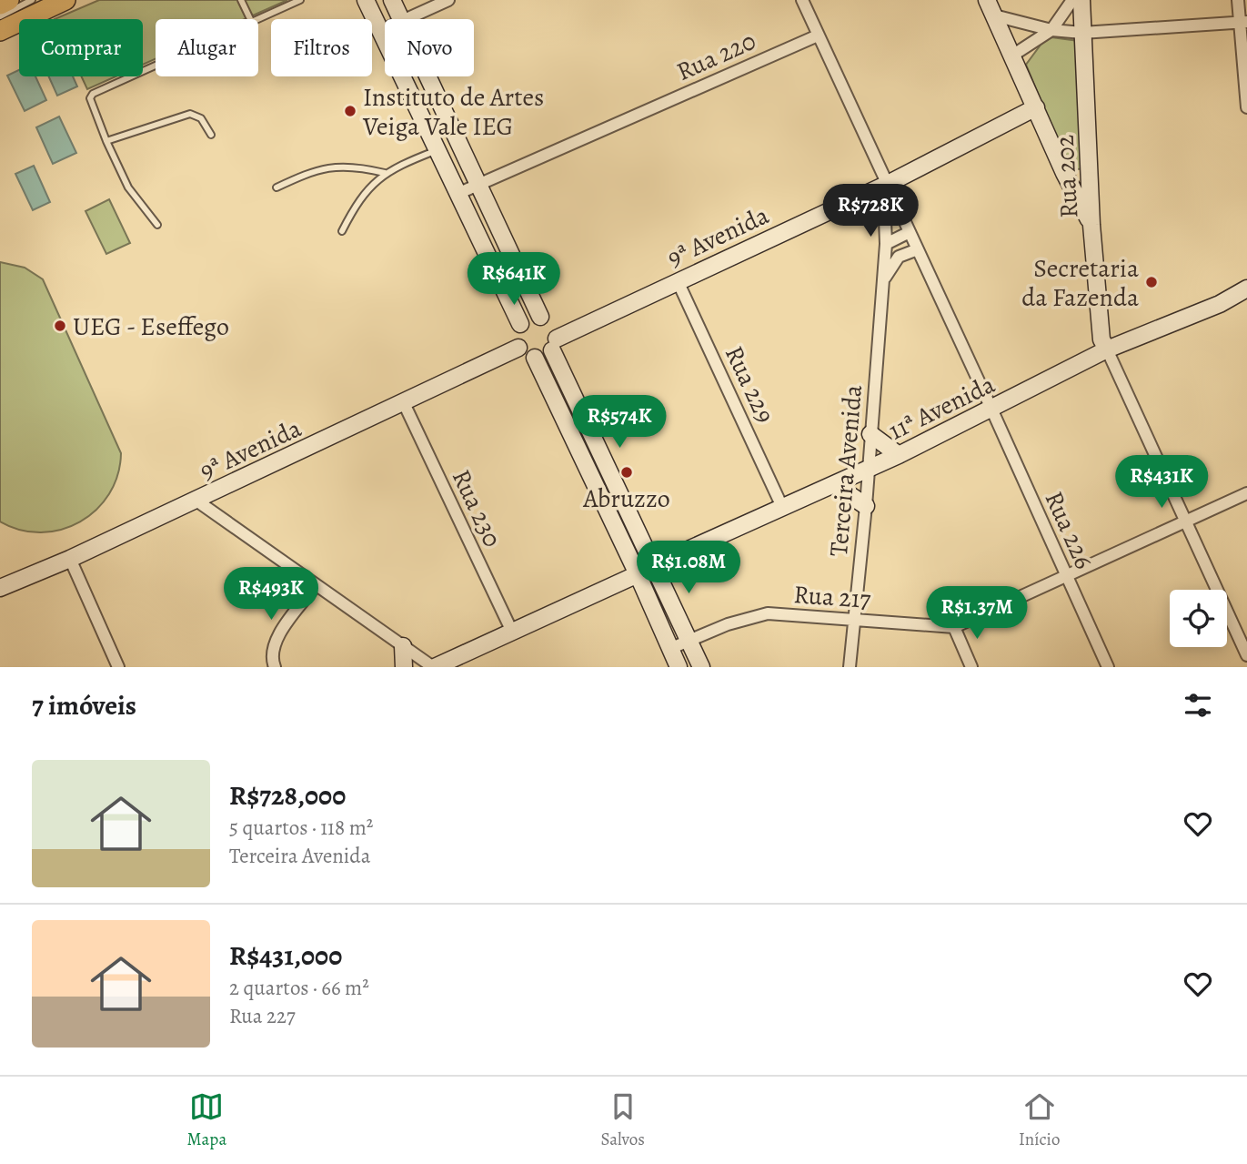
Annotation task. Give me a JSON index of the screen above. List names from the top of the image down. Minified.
{"streets":{"street":["Rua 220","Rua 202","9ª Avenida","Rua 229","11ª Avenida","Terceira Avenida","Rua 230","Rua 226","Rua 217"]},"crossings":[["Rua 220","Rua 226"],["Rua 202","11ª Avenida"],["9ª Avenida","Rua 229"],["9ª Avenida","Terceira Avenida"],["9ª Avenida","Rua 230"],["9ª Avenida","Rua 226"],["Rua 229","11ª Avenida"],["11ª Avenida","Terceira Avenida"],["11ª Avenida","Rua 226"],["Terceira Avenida","Rua 217"],["Rua 226","Rua 217"]],"places":["Instituto de Artes Veiga Vale IEG","Secretaria da Fazenda","UEG - Eseffego","Abruzzo"],"page":{"chip":["Comprar","Alugar","Filtros","Novo"],"price":["R$728K","R$641K","R$574K","R$431K","R$1.08M","R$493K","R$1.37M"],"heading":"7 imóveis","list":[{"name":"R$728,000","note":"5 quartos · 118 m² · Terceira Avenida"},{"name":"R$431,000","note":"2 quartos · 66 m² · Rua 227"}],"tabs":["Mapa","Salvos","Início"]}}
